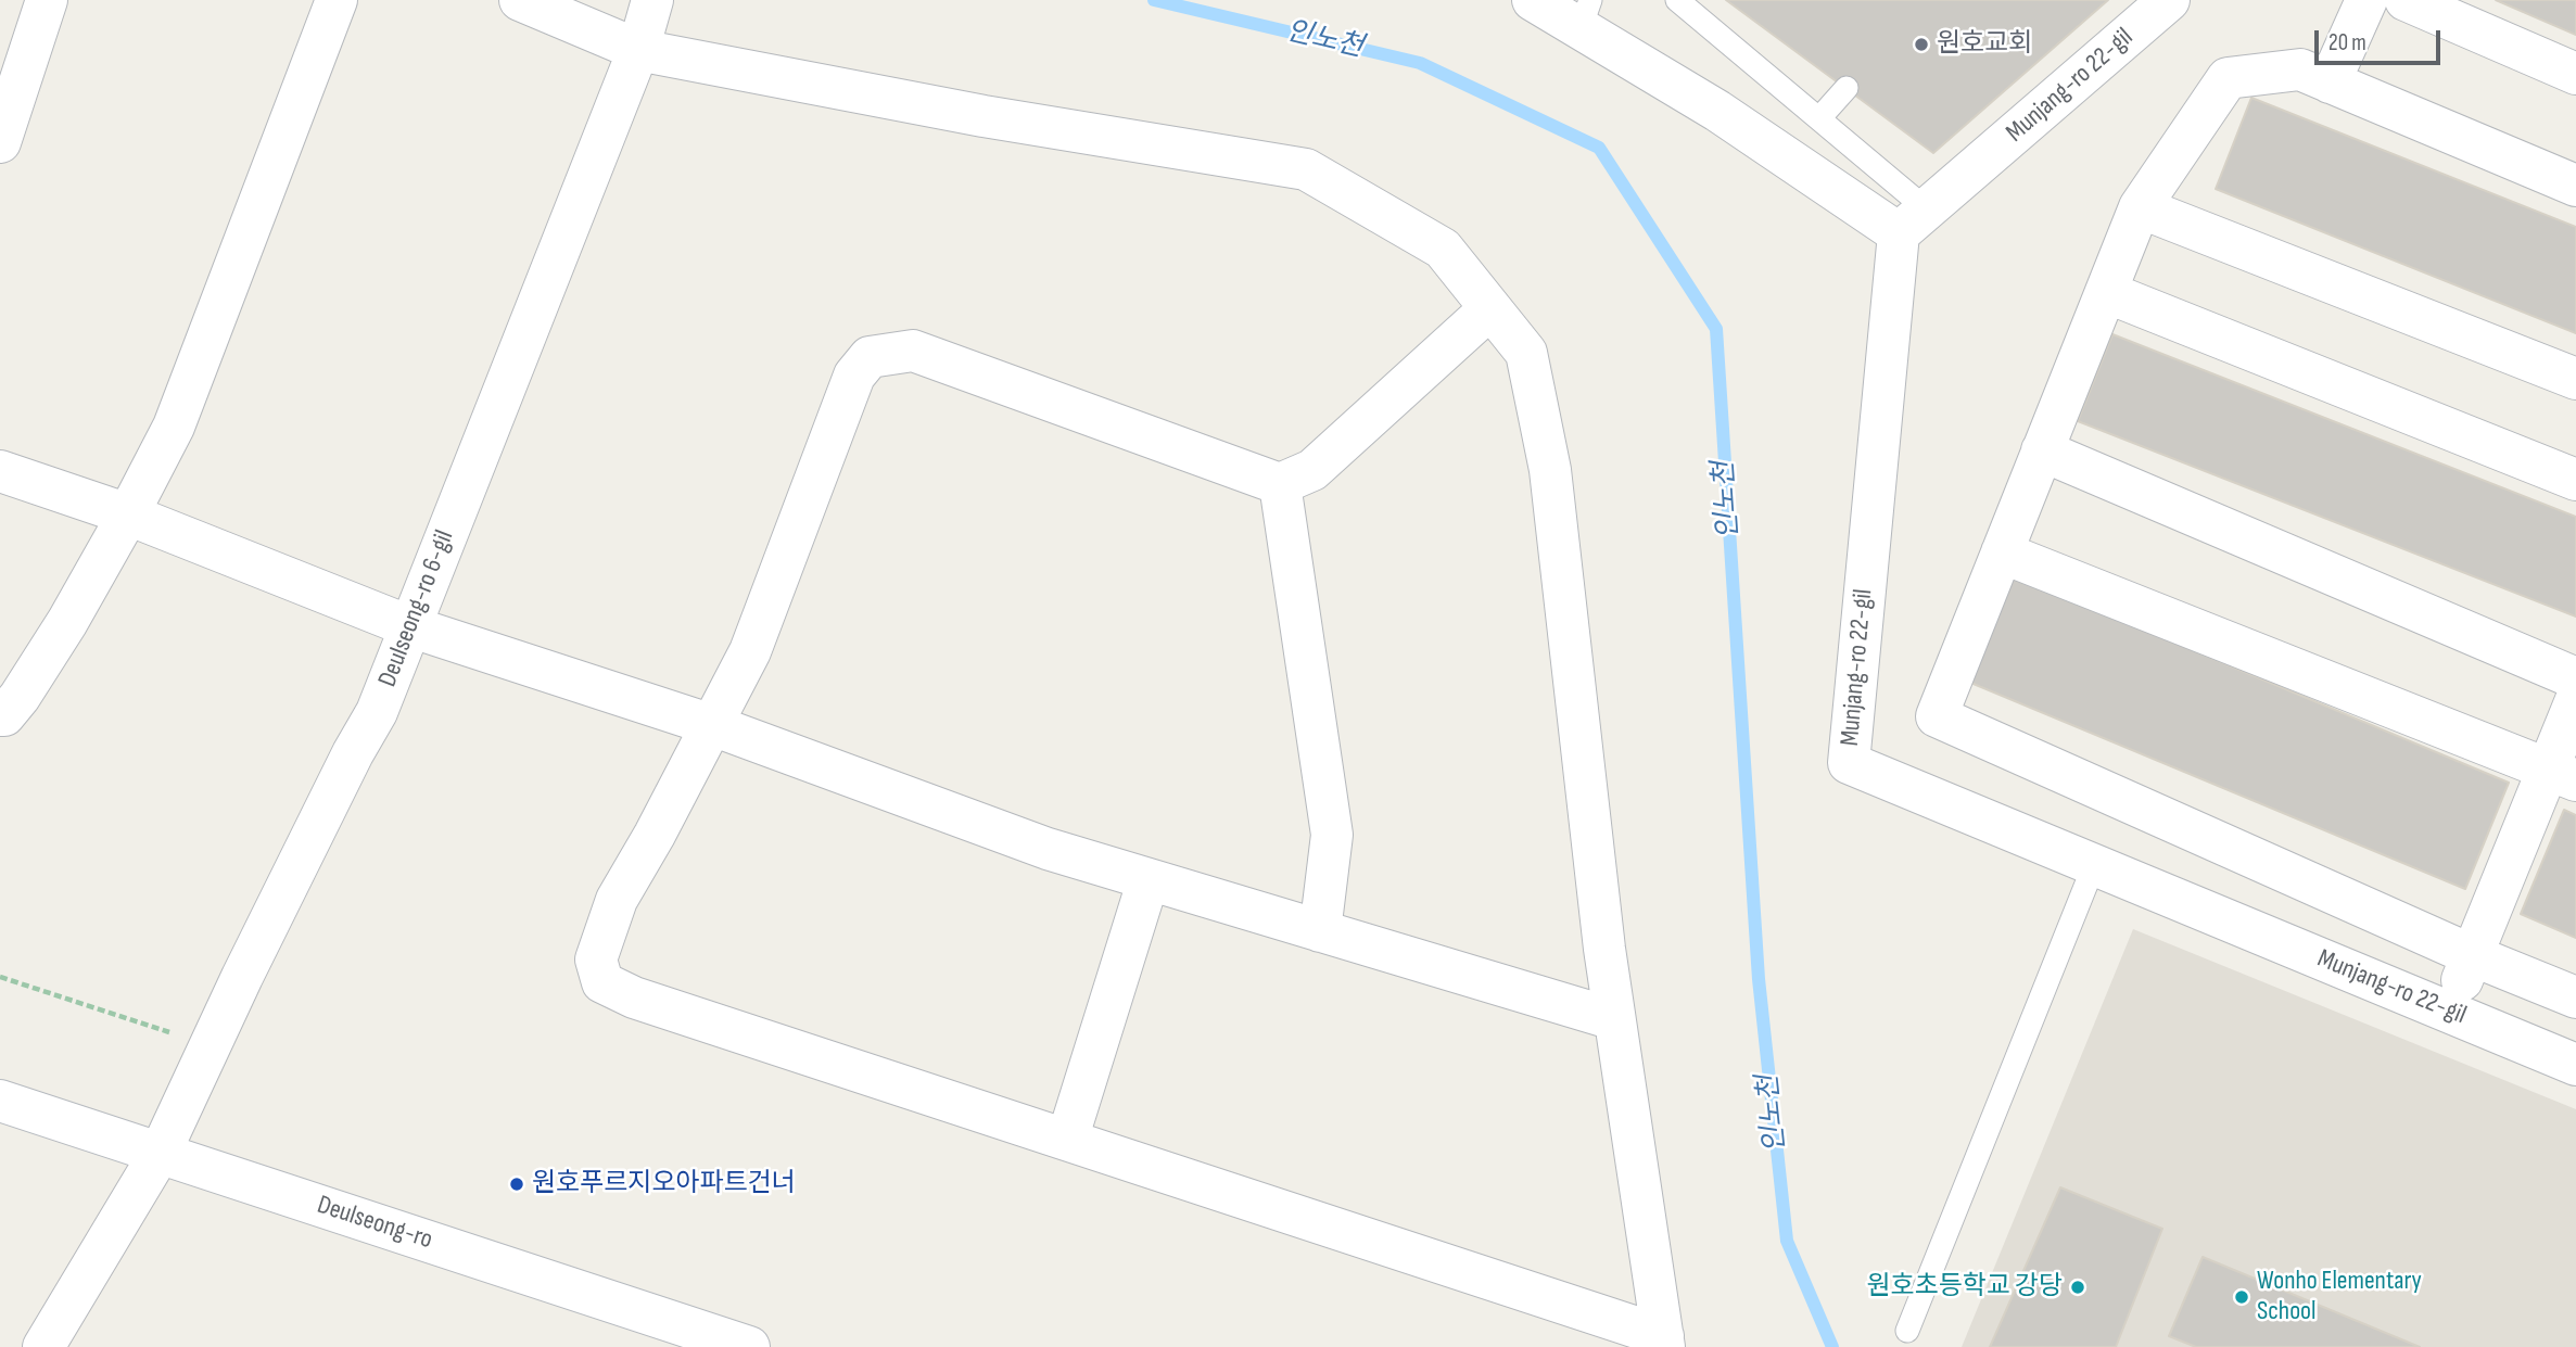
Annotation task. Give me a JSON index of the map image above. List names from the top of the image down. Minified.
{"streets":{"street":["Munjang-ro 22-gil","Deulseong-ro 6-gil","Deulseong-ro"]},"crossings":[["Deulseong-ro 6-gil","Deulseong-ro"]],"water":["인노천"],"places":["원호교회","원호푸르지오아파트건너","원호초등학교 강당","Wonho Elementary School"],"scale_bar":"20 m"}
